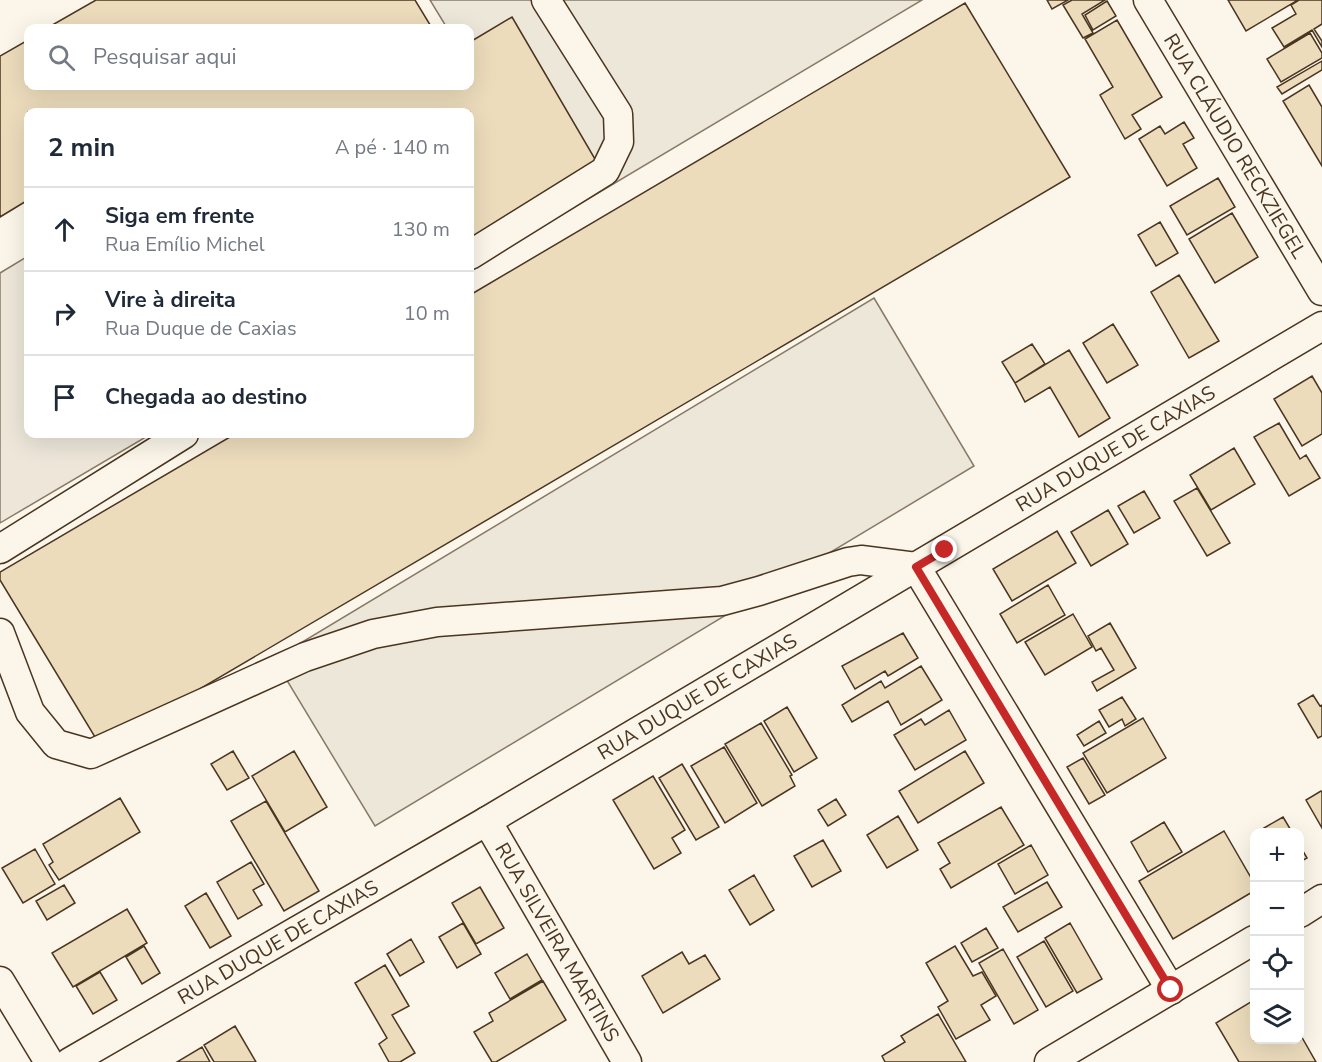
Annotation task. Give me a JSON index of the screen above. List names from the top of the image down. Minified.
{"streets":{"street":["RUA CLÁUDIO RECKZIEGEL","RUA DUQUE DE CAXIAS","RUA SILVEIRA MARTINS"]},"crossings":[["RUA DUQUE DE CAXIAS","RUA SILVEIRA MARTINS"]],"page":{"search":"Pesquisar aqui","heading":["2 min","A pé · 140 m"],"list":[["Siga em frente","Rua Emílio Michel","130 m"],["Vire à direita","Rua Duque de Caxias","10 m"],"Chegada ao destino"],"map_buttons":["+","−"]}}
